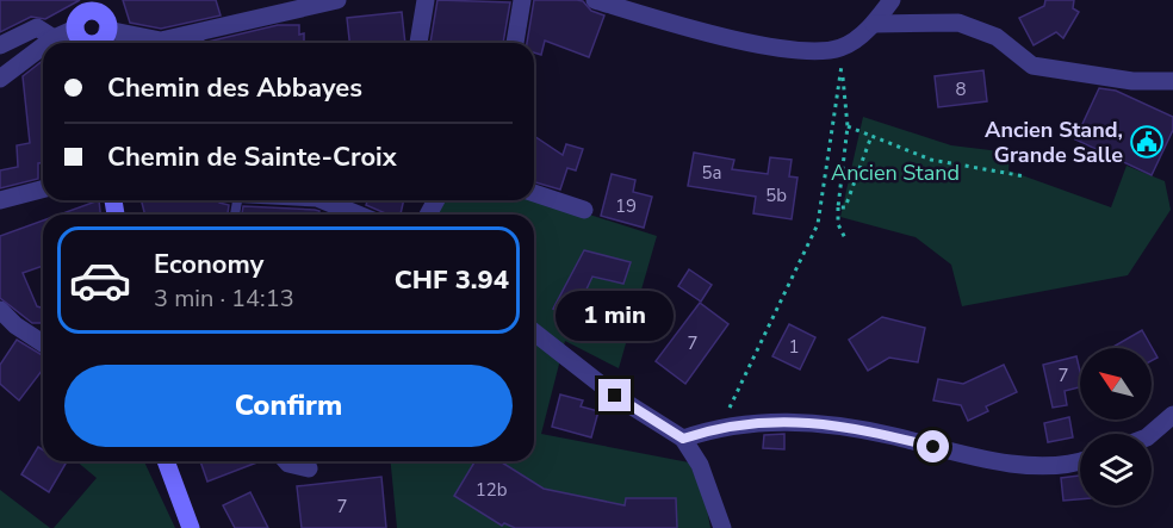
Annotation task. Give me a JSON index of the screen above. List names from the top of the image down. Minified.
{"parks":["Ancien Stand"],"places":{"public building":["Ancien Stand, Grande Salle"]},"house_numbers":["8","5a","5b","19","7","1","7","12b","7"],"north":"top left","page":{"banner":["Chemin des Abbayes","Chemin de Sainte-Croix"],"list":[{"name":"Economy","note":"3 min · 14:13","value":"CHF 3.94"}],"bubble":"1 min","buttons":"Confirm"}}
